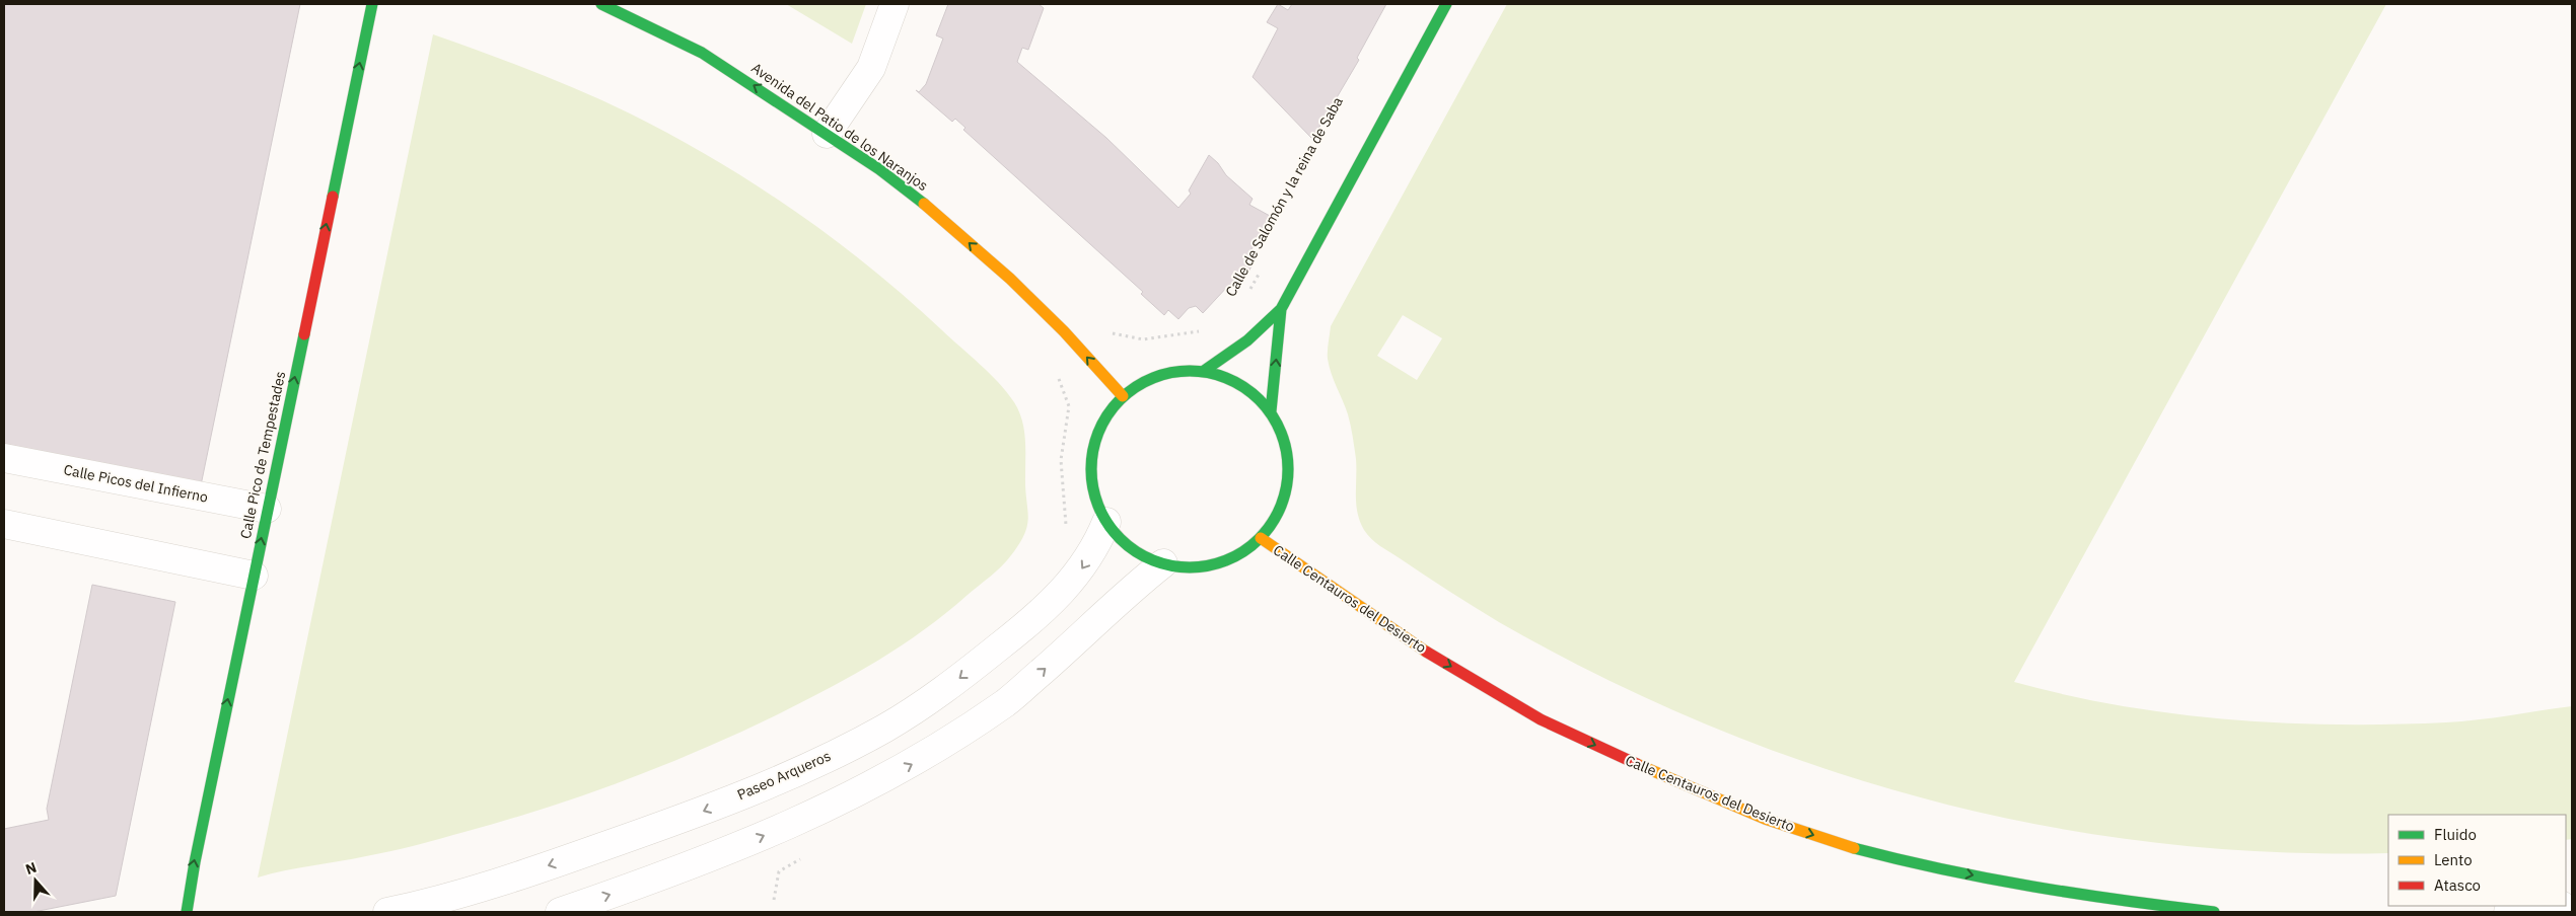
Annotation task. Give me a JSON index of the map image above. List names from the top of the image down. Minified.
{"streets":{"street":["Avenida del Patio de los Naranjos","Calle Pico de Tempestades","Calle Picos del Infierno","Calle Centauros del Desierto","Paseo Arqueros"],"path":["Calle de Salomón y la reina de Saba"]},"crossings":[["Calle Pico de Tempestades","Calle Picos del Infierno"]],"one_way":["Avenida del Patio de los Naranjos","Calle Pico de Tempestades","Calle Centauros del Desierto"],"legend":["Fluido","Lento","Atasco"],"north":"top"}
